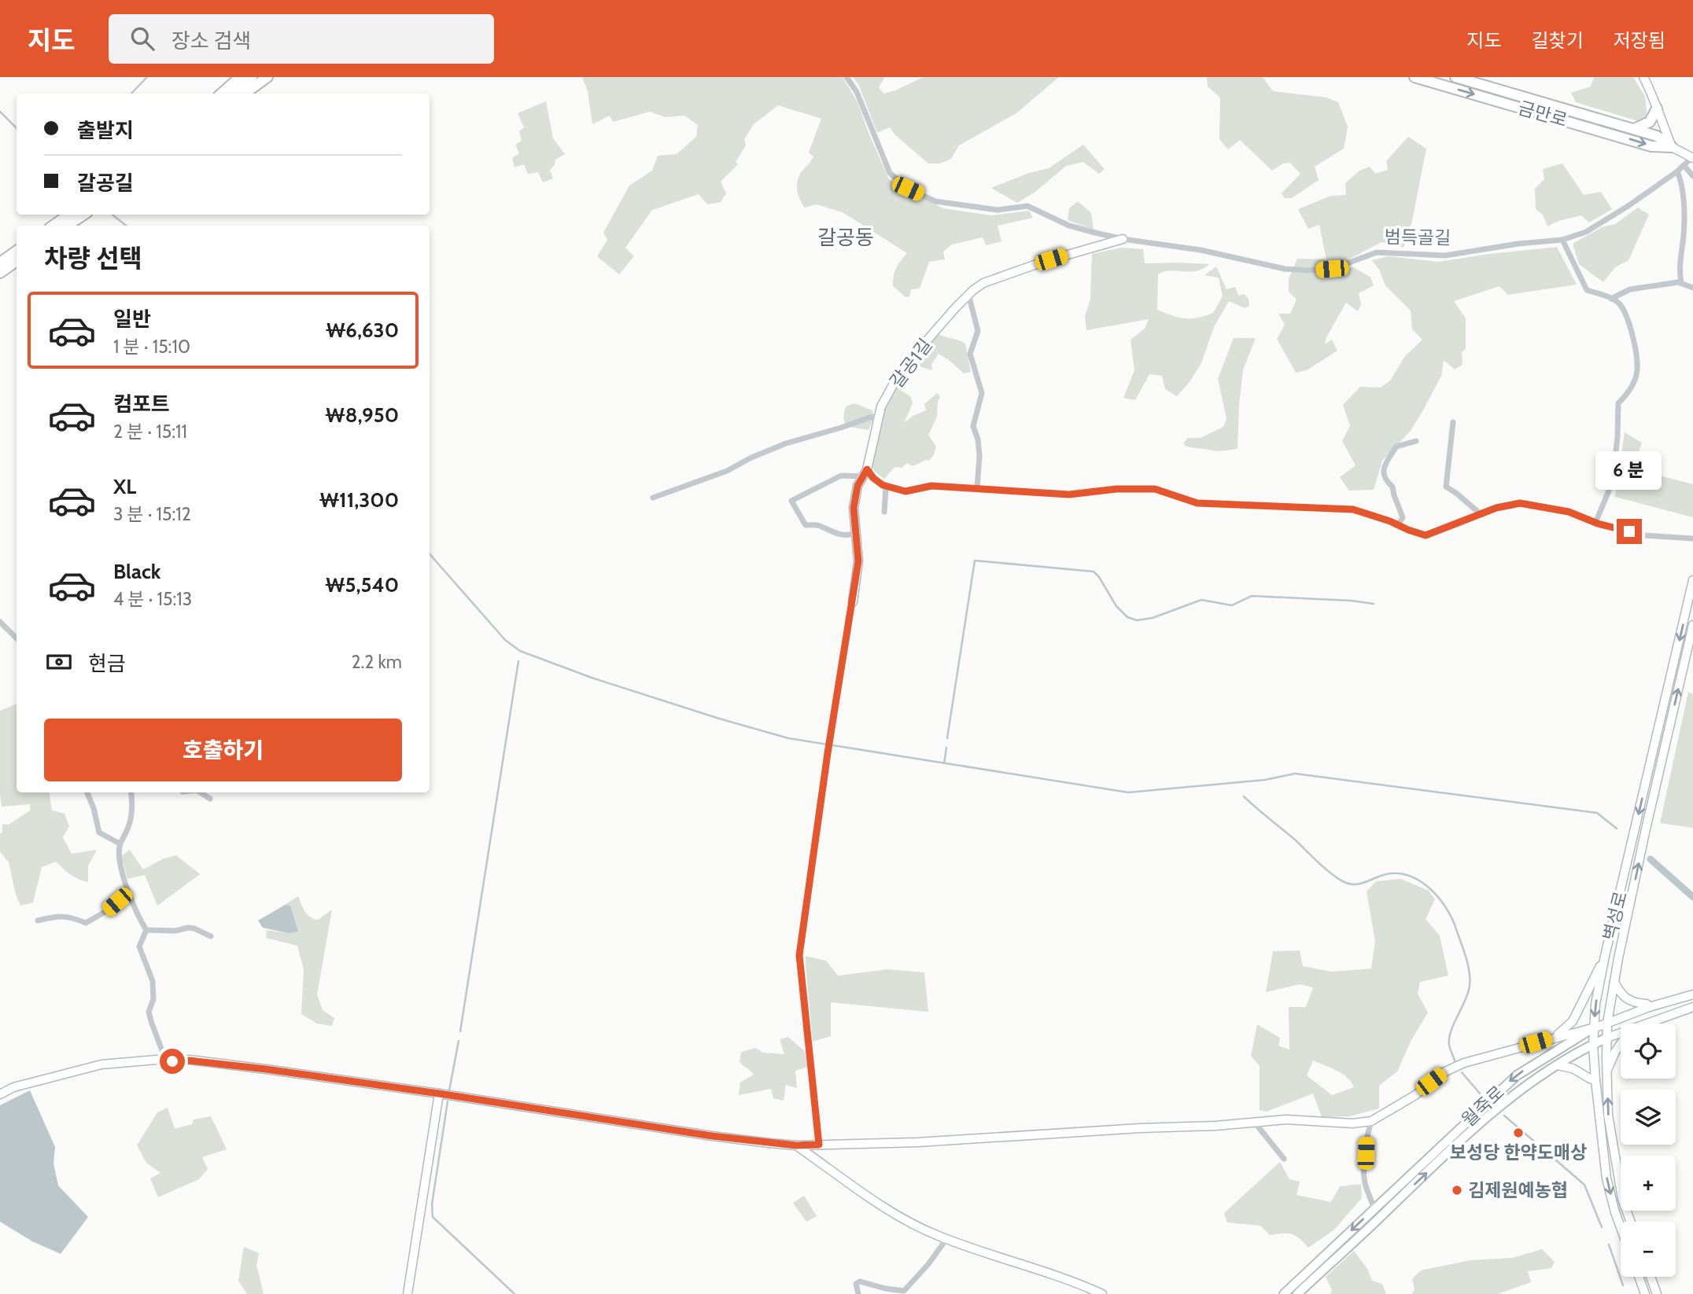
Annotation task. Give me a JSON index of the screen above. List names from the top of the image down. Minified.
{"streets":{"highway":["금만로"],"main road":["월죽로"],"street":["범득골길","갈공1길","벽성로"]},"crossings":[["금만로","범득골길"],["범득골길","갈공1길"],["벽성로","월죽로"]],"districts":["갈공동"],"places":["보성당 한약도매상","김제원예농협"],"page":{"header":"지도","search":"장소 검색","nav":["지도","길찾기","저장됨"],"banner":["출발지","갈공길"],"heading":"차량 선택","list":[{"name":"일반","note":"1 분 · 15:10","value":"₩6,630"},{"name":"컴포트","note":"2 분 · 15:11","value":"₩8,950"},{"name":"XL","note":"3 분 · 15:12","value":"₩11,300"},{"name":"Black","note":"4 분 · 15:13","value":"₩5,540"}],"bubble":"6 분","pay":["현금","2.2 km"],"buttons":"호출하기","map_buttons":["+","−"]}}
